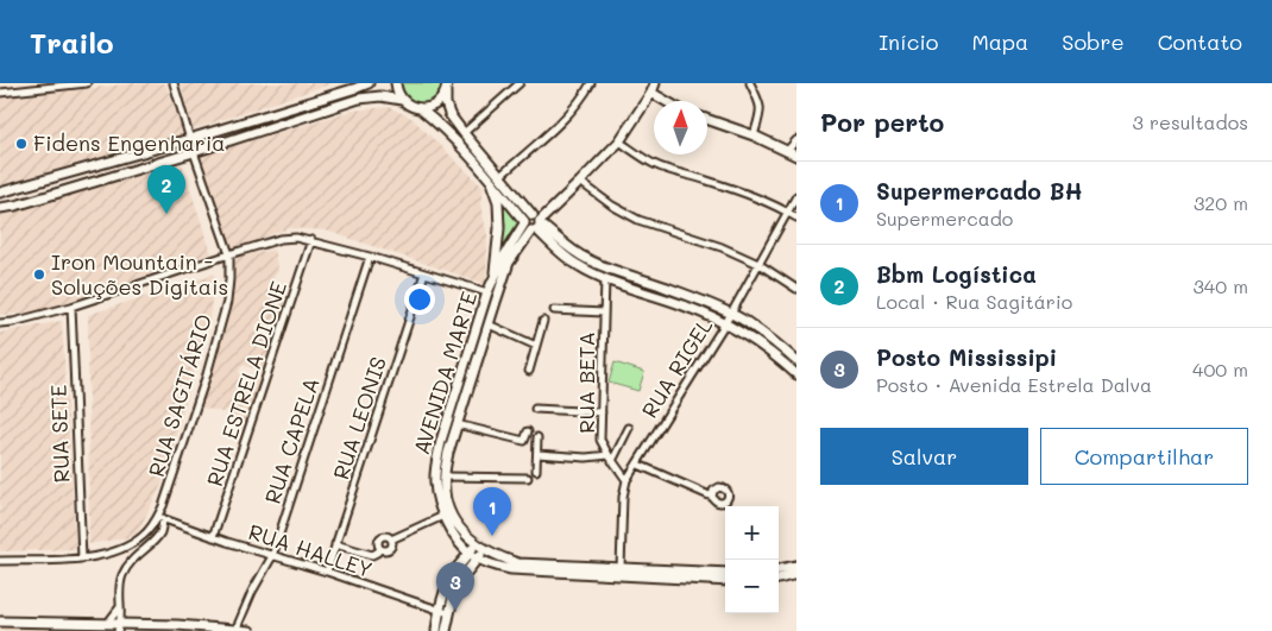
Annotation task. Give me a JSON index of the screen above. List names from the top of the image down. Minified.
{"streets":{"street":["RUA RIGEL","AVENIDA MARTE","RUA BETA","RUA ESTRELA DIONE","RUA SAGITÁRIO","RUA LEONIS","RUA SETE","RUA CAPELA","RUA HALLEY"]},"crossings":[["RUA RIGEL","AVENIDA MARTE"],["RUA RIGEL","RUA BETA"],["RUA ESTRELA DIONE","RUA HALLEY"],["RUA SAGITÁRIO","RUA SETE"],["RUA SAGITÁRIO","RUA HALLEY"],["RUA LEONIS","RUA HALLEY"],["RUA CAPELA","RUA HALLEY"]],"places":["Fidens Engenharia","Iron Mountain - Soluções Digitais"],"north":"top","page":{"header":"Trailo","nav":["Início","Mapa","Sobre","Contato"],"heading":["Por perto","3 resultados"],"list":[{"mark":"1","name":"Supermercado BH","note":"Supermercado","value":"320 m"},{"mark":"2","name":"Bbm Logística","note":"Local · Rua Sagitário","value":"340 m"},{"mark":"3","name":"Posto Mississipi","note":"Posto · Avenida Estrela Dalva","value":"400 m"}],"pins":["2","1","3"],"buttons":["Salvar","Compartilhar"],"map_buttons":["+","−"]}}
